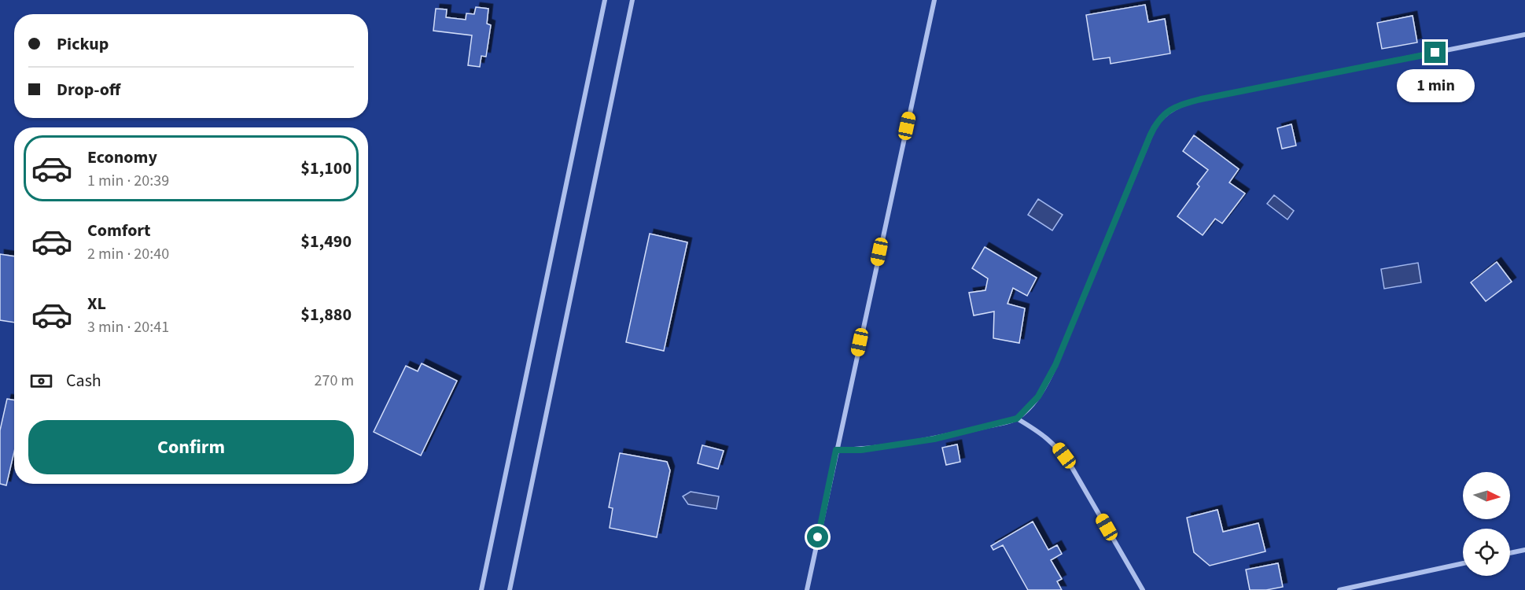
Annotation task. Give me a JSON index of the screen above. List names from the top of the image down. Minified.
{"north":"right","page":{"banner":["Pickup","Drop-off"],"bubble":"1 min","list":[{"name":"Economy","note":"1 min · 20:39","value":"$1,100"},{"name":"Comfort","note":"2 min · 20:40","value":"$1,490"},{"name":"XL","note":"3 min · 20:41","value":"$1,880"}],"pay":["Cash","270 m"],"buttons":"Confirm"}}
